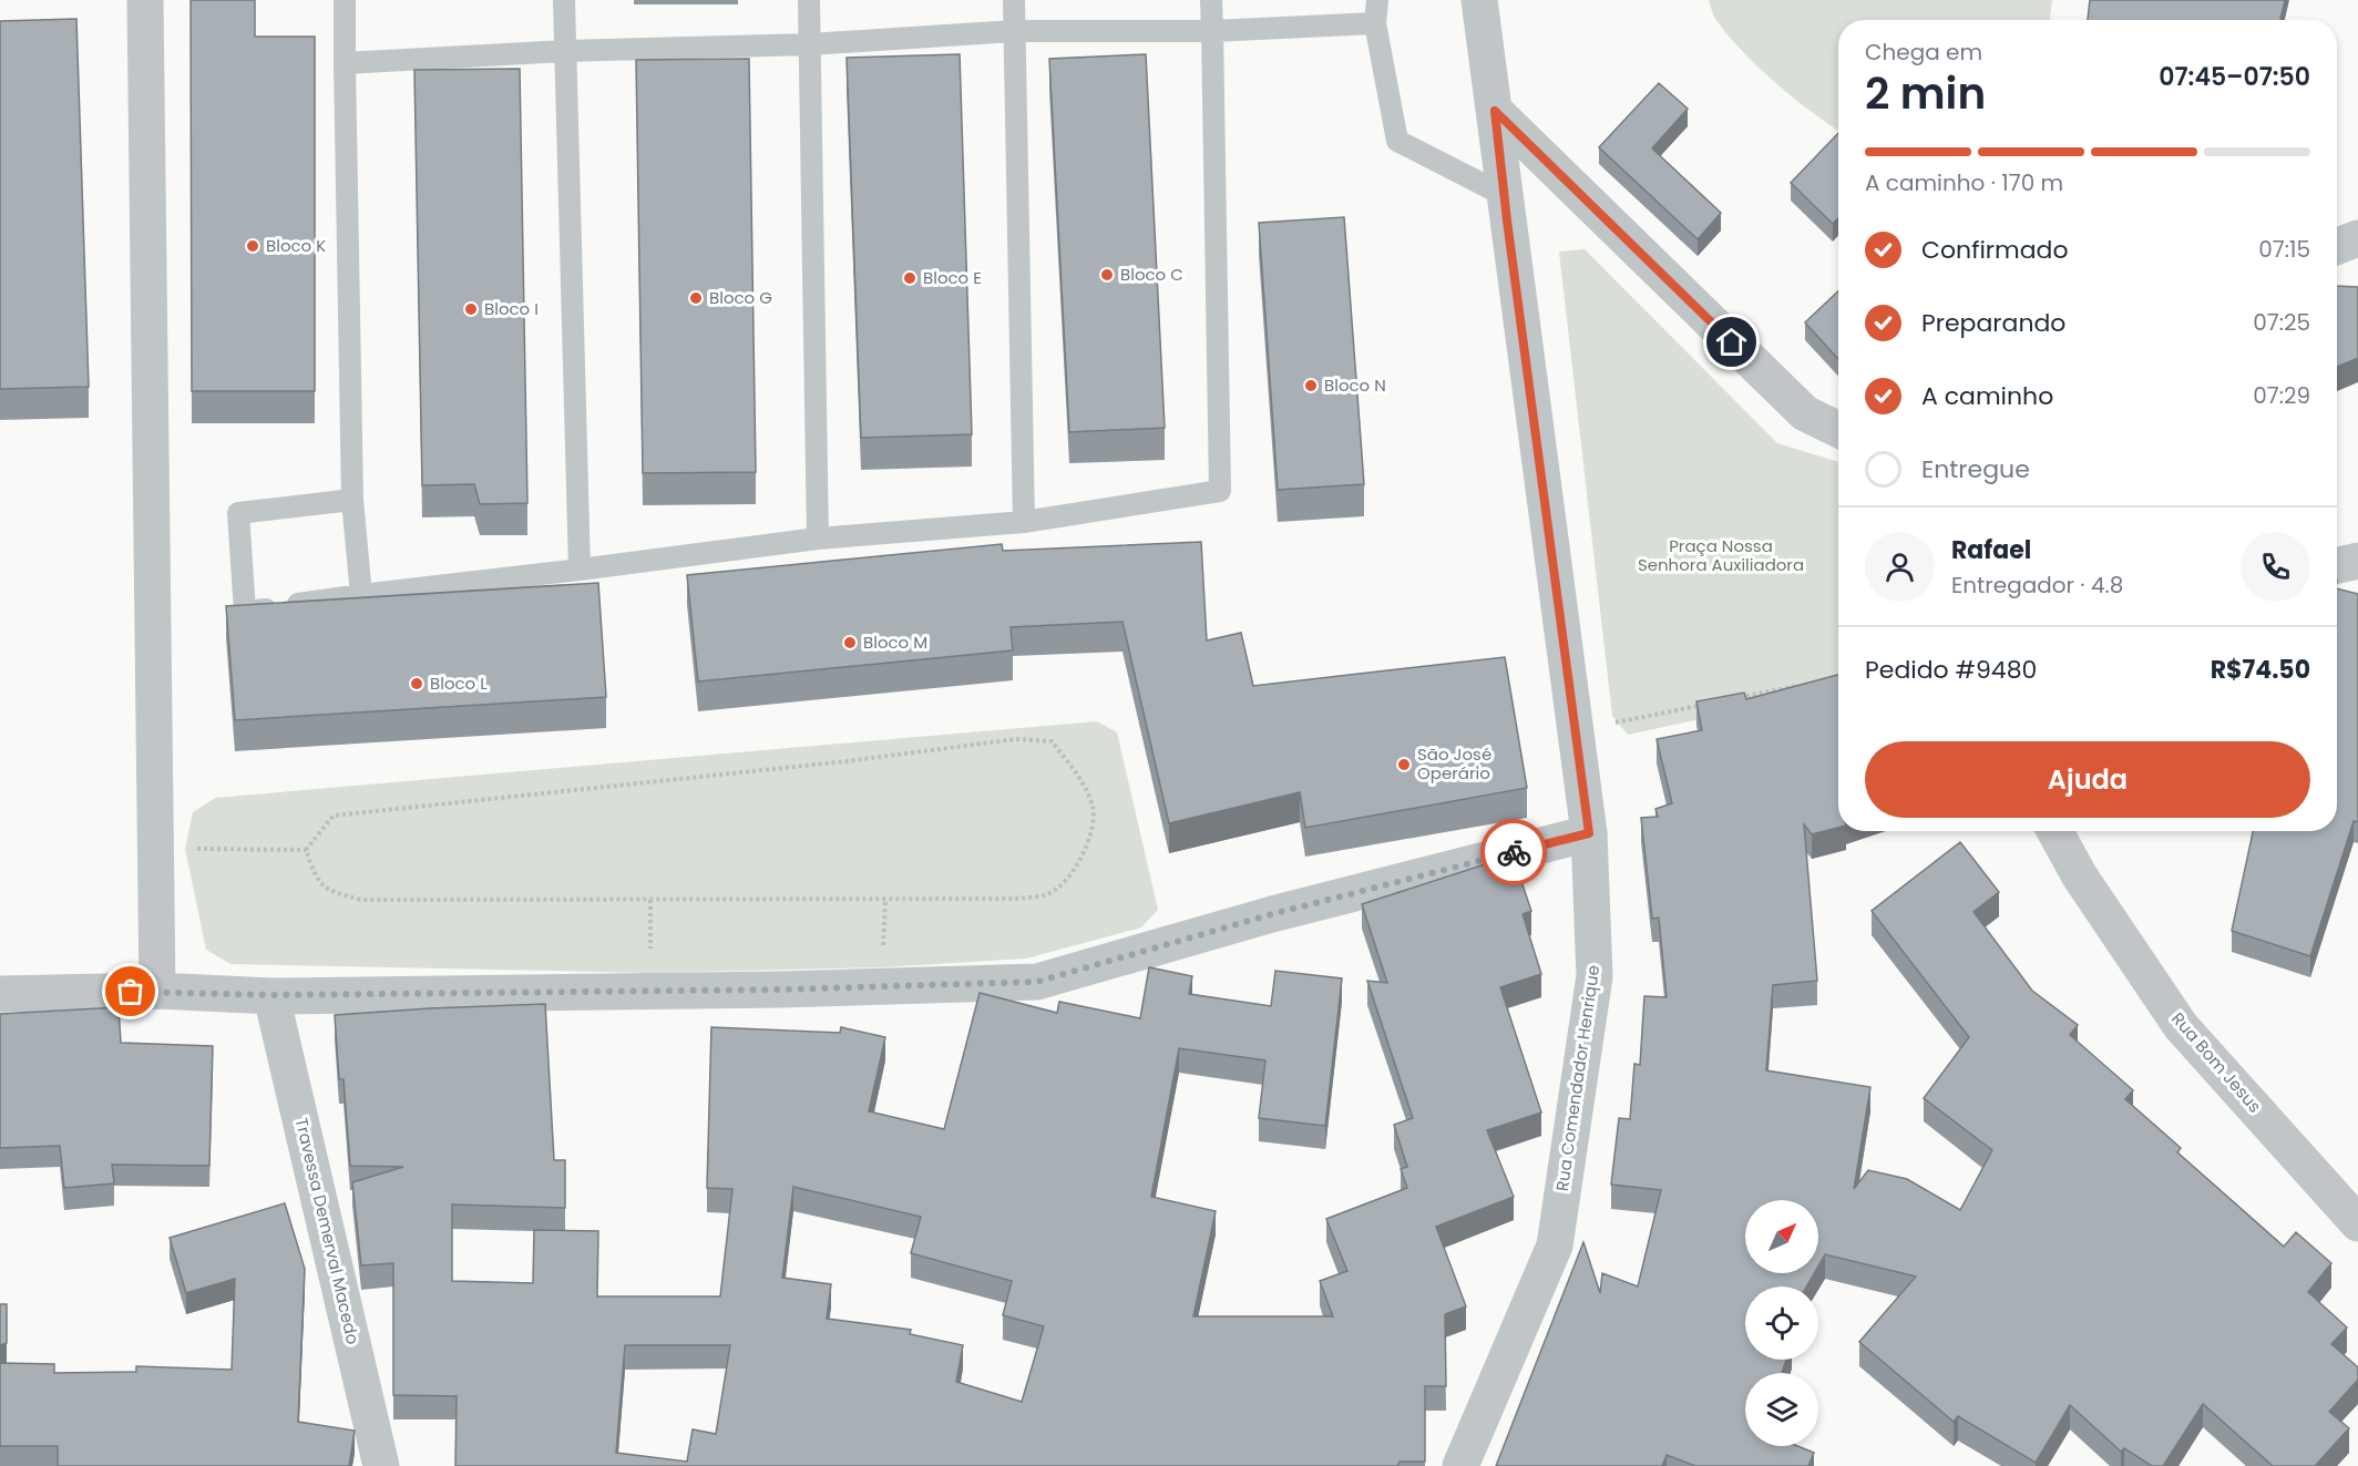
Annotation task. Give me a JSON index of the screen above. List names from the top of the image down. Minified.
{"streets":{"street":["Rua Bom Jesus","Rua Comendador Henrique","Travessa Demerval Macedo"]},"parks":["Praça Nossa Senhora Auxiliadora"],"places":["Bloco K","Bloco C","Bloco E","Bloco G","Bloco I","Bloco N","Bloco M","Bloco L","São José Operário"],"north":"top right","page":{"heading":["2 min","Chega em","07:45–07:50"],"panel":["Rafael","Entregador · 4.8","Pedido #9480","R$74.50"],"bar":"A caminho · 170 m","list":[["Confirmado","07:15"],["Preparando","07:25"],["A caminho","07:29"],"Entregue"],"buttons":"Ajuda"}}
